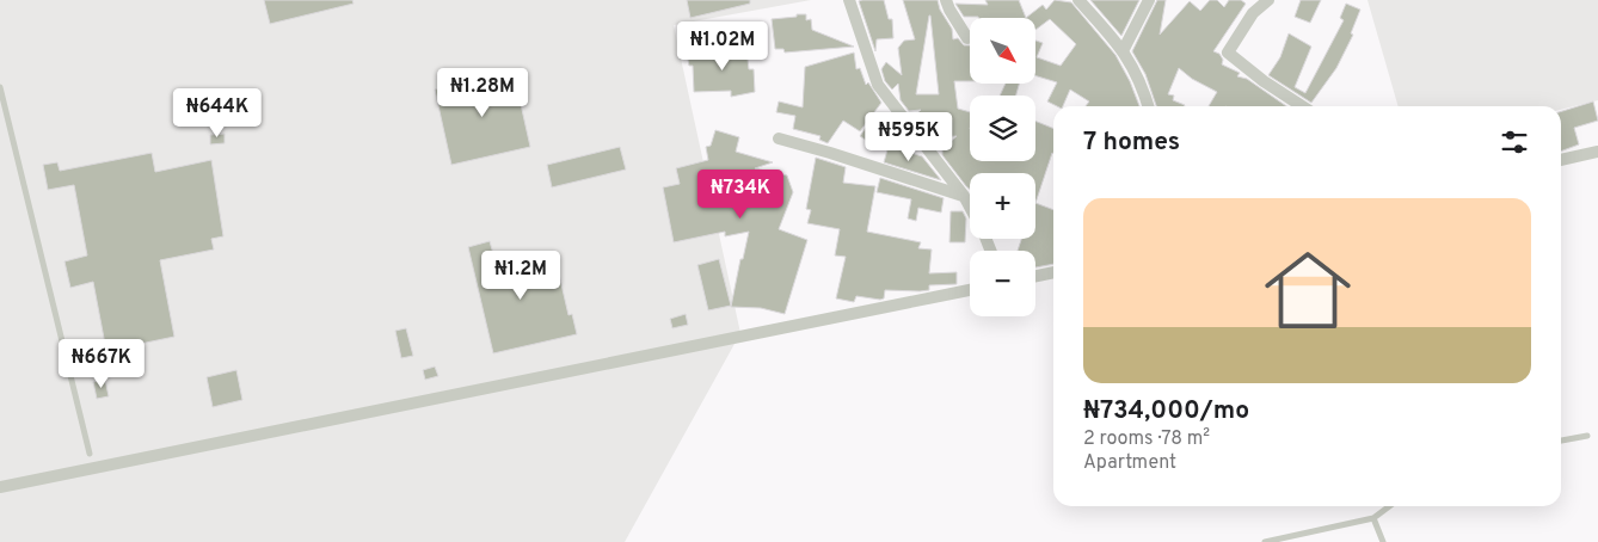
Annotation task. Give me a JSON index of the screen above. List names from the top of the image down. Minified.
{"north":"bottom right","page":{"map_buttons":["+","−"],"price":["₦1.02M","₦1.28M","₦644K","₦595K","₦734K","₦1.2M","₦667K"],"heading":"7 homes","list":[{"name":"₦734,000/mo","note":"2 rooms · 78 m² · Apartment"}]}}
